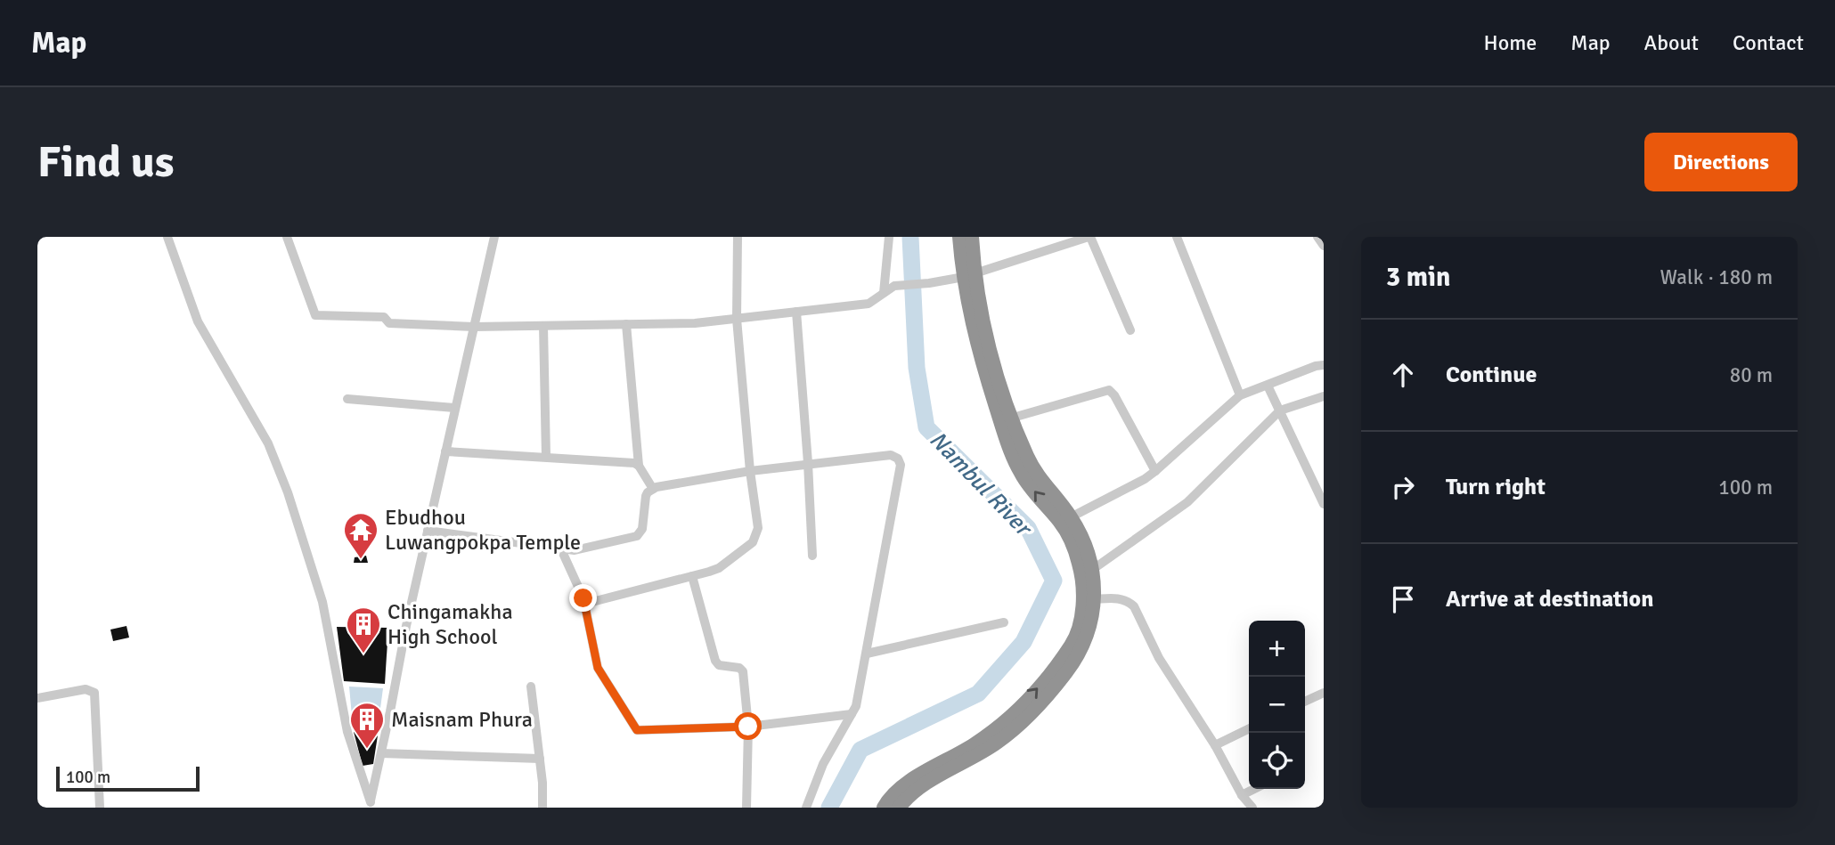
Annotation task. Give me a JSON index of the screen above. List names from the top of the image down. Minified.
{"water":["Nambul River"],"places":{"temple":["Ebudhou Luwangpokpa Temple"],"building":["Chingamakha High School","Maisnam Phura"]},"scale_bar":"100 m","page":{"header":"Map","nav":["Home","Map","About","Contact"],"buttons":"Directions","title":"Find us","heading":["3 min","Walk · 180 m"],"list":[["Continue","80 m"],["Turn right","100 m"],"Arrive at destination"],"map_buttons":["+","−"],"scale":"100 m"}}
